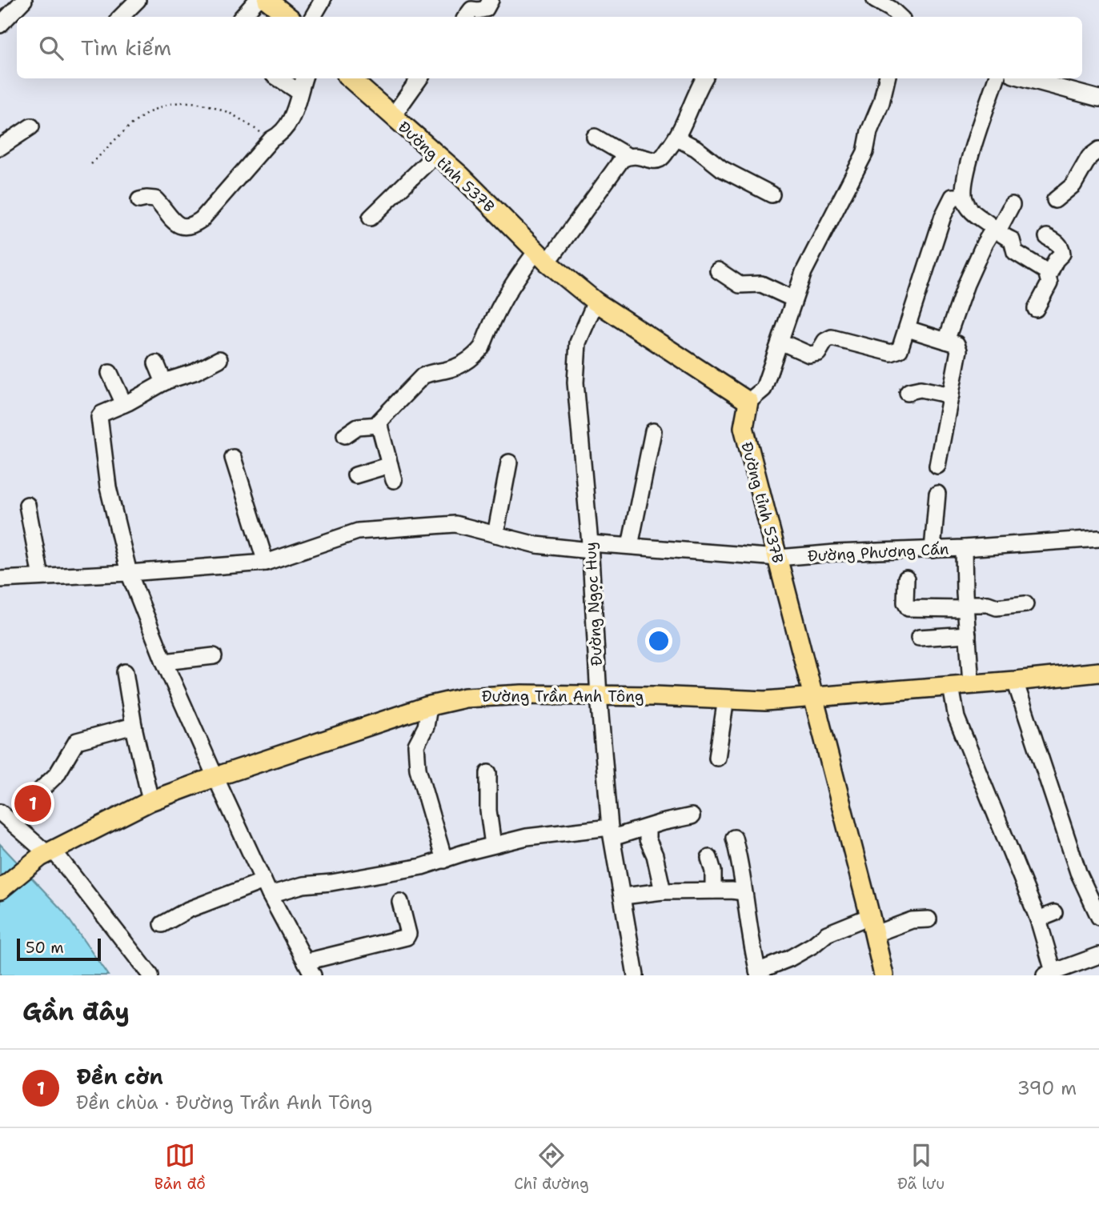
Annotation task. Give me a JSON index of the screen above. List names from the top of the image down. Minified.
{"streets":{"main road":["Đường tỉnh 537B","Đường Trần Anh Tông"],"street":["Đường Phương Cấn","Đường Ngọc Huy"]},"crossings":[["Đường tỉnh 537B","Đường Phương Cấn"],["Đường tỉnh 537B","Đường Ngọc Huy"],["Đường tỉnh 537B","Đường Trần Anh Tông"],["Đường Phương Cấn","Đường Ngọc Huy"],["Đường Ngọc Huy","Đường Trần Anh Tông"]],"scale_bar":"50 m","page":{"search":"Tìm kiếm","pins":"1","scale":"50 m","heading":"Gần đây","list":[{"mark":"1","name":"Đền cờn","note":"Đền chùa · Đường Trần Anh Tông","value":"390 m"}],"nav":["Bản đồ","Chỉ đường","Đã lưu"]}}
